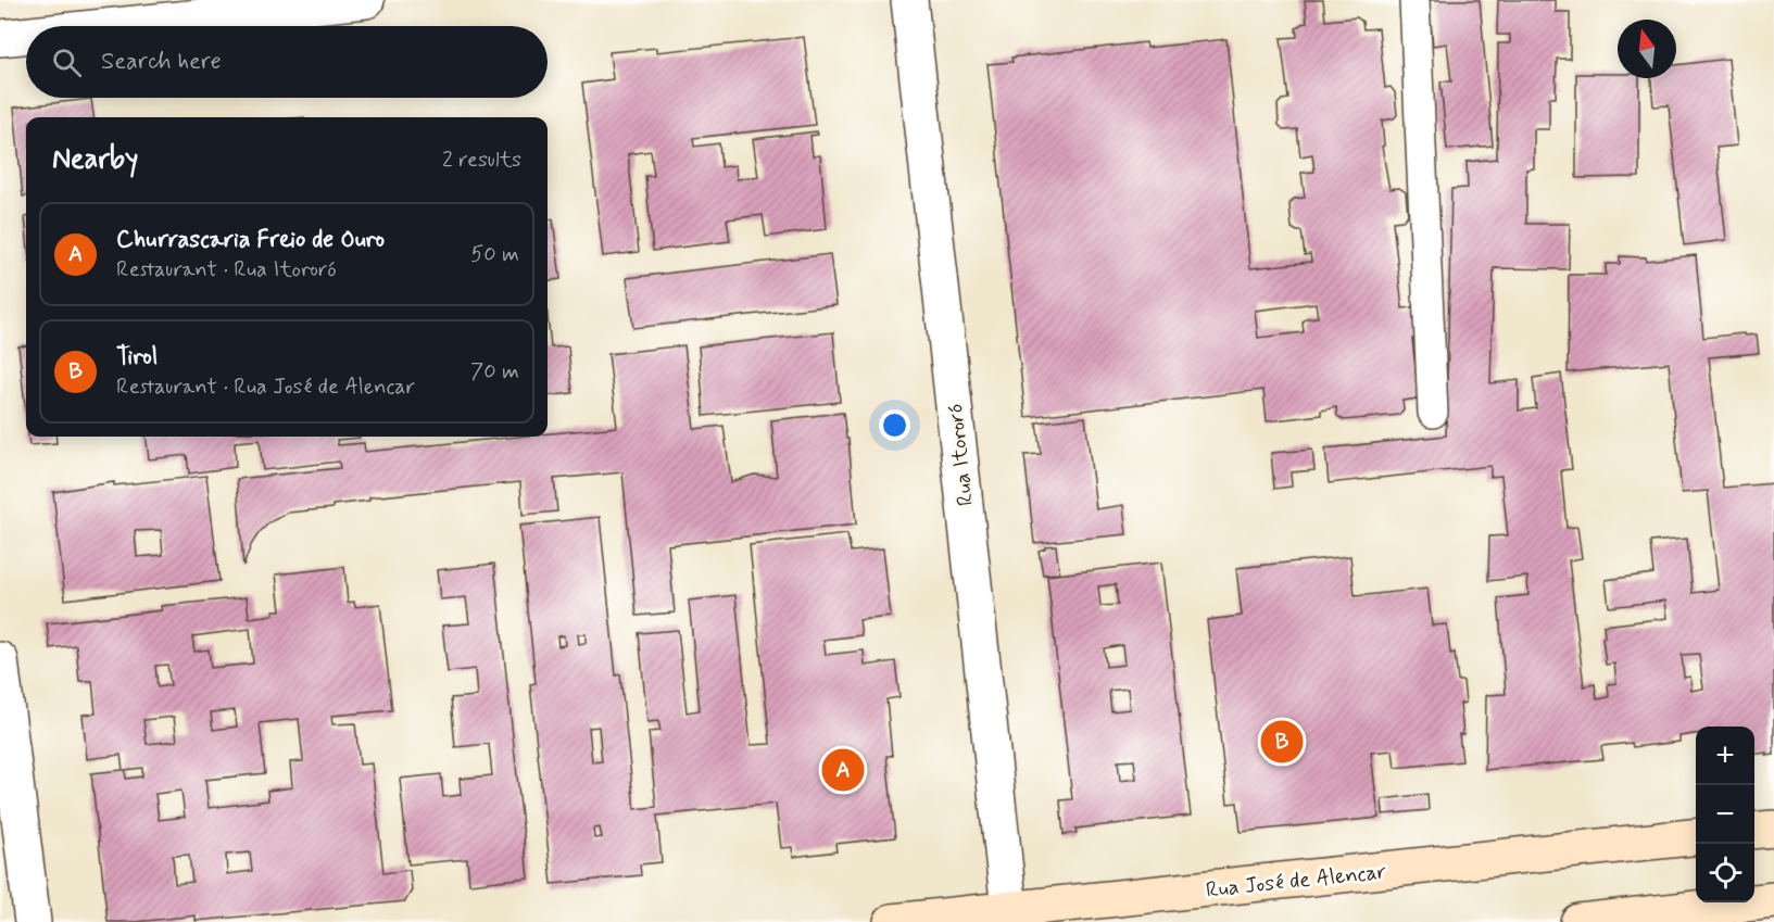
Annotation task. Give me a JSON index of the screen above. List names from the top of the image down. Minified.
{"streets":{"main road":["Rua José de Alencar"],"street":["Rua Itororó"]},"crossings":[["Rua Itororó","Rua José de Alencar"]],"north":"top","page":{"search":"Search here","heading":["Nearby","2 results"],"list":[{"mark":"A","name":"Churrascaria Freio de Ouro","note":"Restaurant · Rua Itororó","value":"50 m"},{"mark":"B","name":"Tirol","note":"Restaurant · Rua José de Alencar","value":"70 m"}],"pins":["B","A"],"map_buttons":["+","−"]}}
